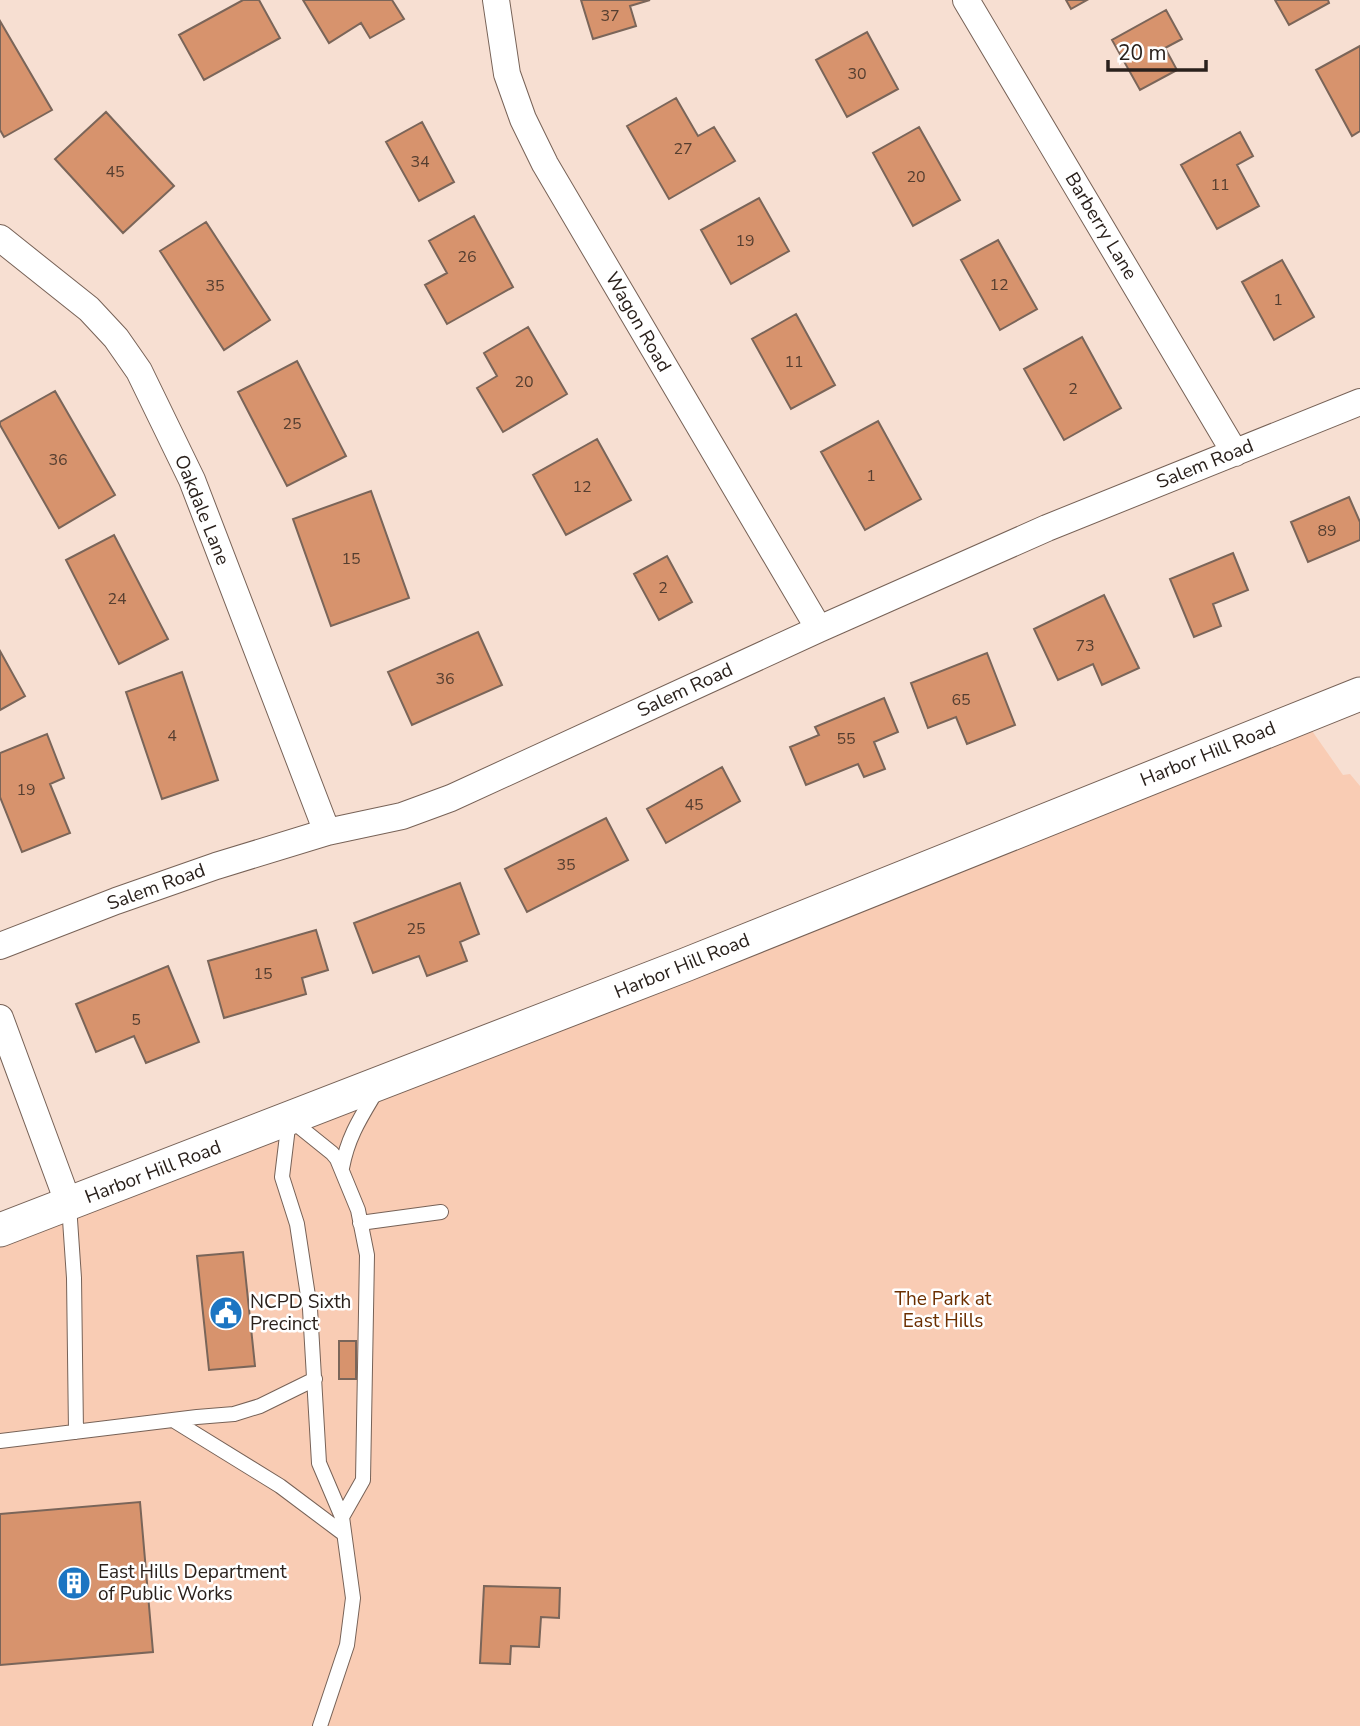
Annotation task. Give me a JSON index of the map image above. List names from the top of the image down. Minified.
{"streets":{"street":["Barberry Lane","Wagon Road","Salem Road","Oakdale Lane","Harbor Hill Road"]},"crossings":[["Barberry Lane","Salem Road"],["Wagon Road","Salem Road"],["Salem Road","Oakdale Lane"]],"parks":["The Park at East Hills"],"places":{"public building":["NCPD Sixth Precinct"],"building":["East Hills Department of Public Works"]},"house_numbers":["37","30","27","34","45","20","11","19","26","12","35","1","11","20","2","25","36","1","12","89","15","2","24","73","36","65","4","55","19","45","35","25","15","5"],"scale_bar":"20 m"}
